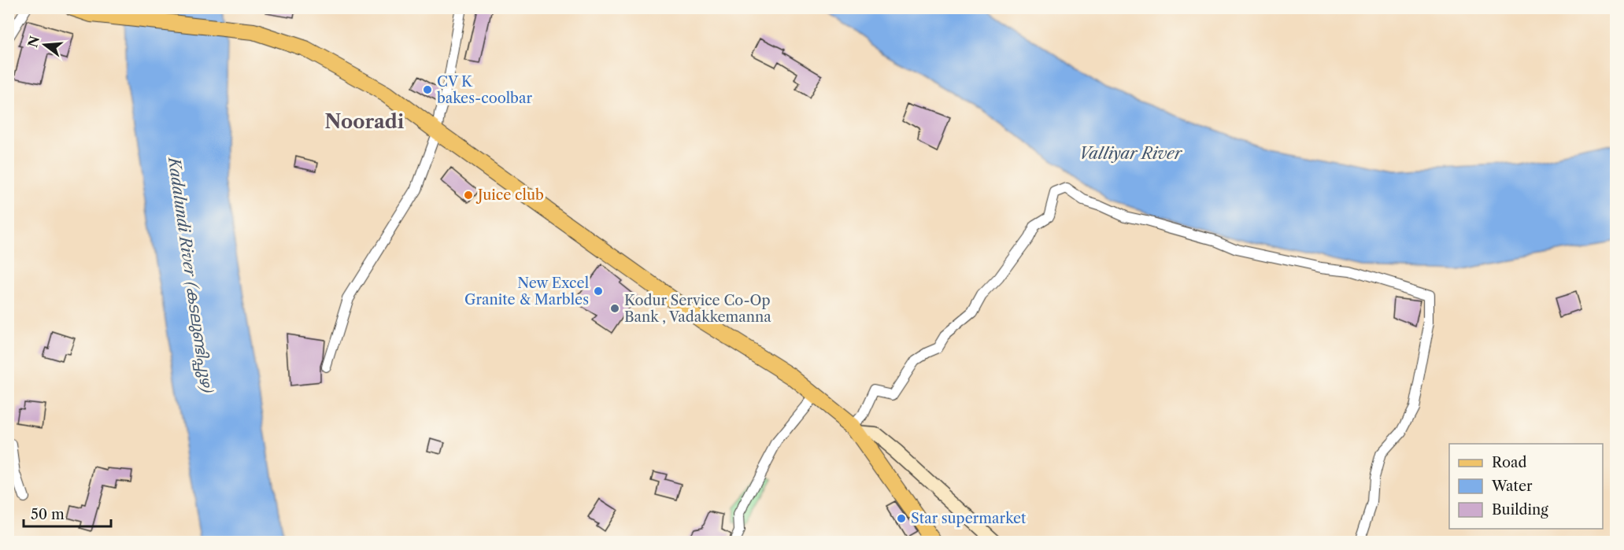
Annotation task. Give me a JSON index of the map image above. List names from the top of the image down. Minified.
{"districts":["Nooradi"],"water":["Valliyar River","Kadalundi River (കടലുണ്ടിപ്പുഴ)"],"places":["CV K bakes-coolbar","Juice club","New Excel Granite & Marbles","Kodur Service Co-Op Bank , Vadakkemanna","Star supermarket"],"legend":["Road","Water","Building"],"scale_bar":"50 m","north":"left"}
